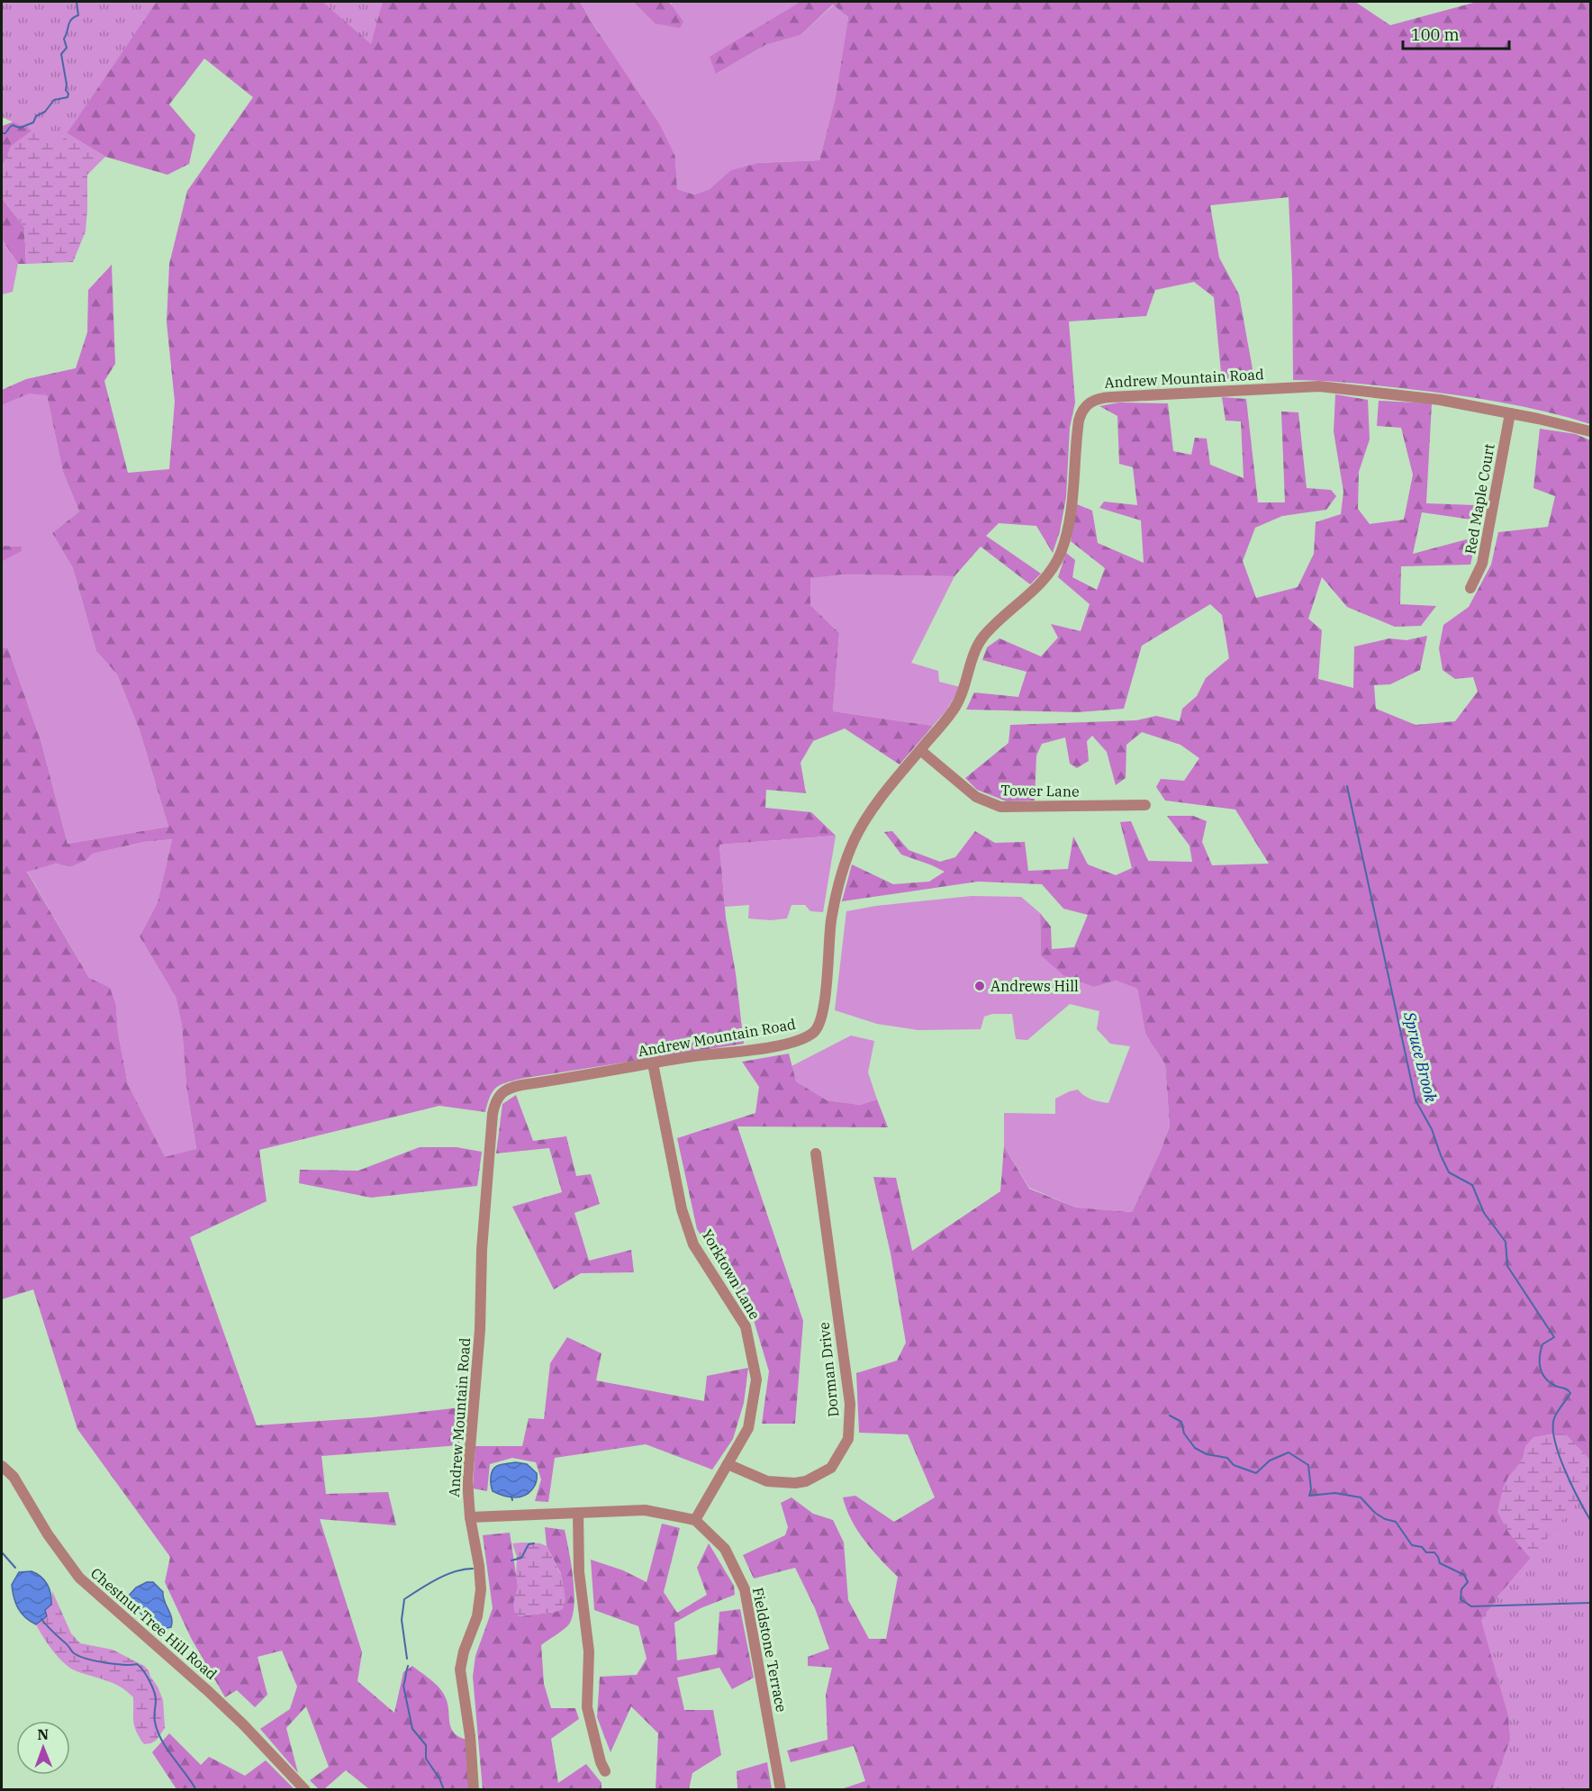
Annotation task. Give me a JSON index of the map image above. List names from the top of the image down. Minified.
{"streets":{"street":["Andrew Mountain Road","Red Maple Court","Tower Lane","Yorktown Lane","Dorman Drive","Chestnut Tree Hill Road","Fieldstone Terrace"]},"crossings":[["Andrew Mountain Road","Red Maple Court"],["Andrew Mountain Road","Tower Lane"],["Andrew Mountain Road","Yorktown Lane"],["Yorktown Lane","Dorman Drive"],["Yorktown Lane","Fieldstone Terrace"]],"water":["Spruce Brook"],"places":["Andrews Hill"],"scale_bar":"100 m","north":"top"}
